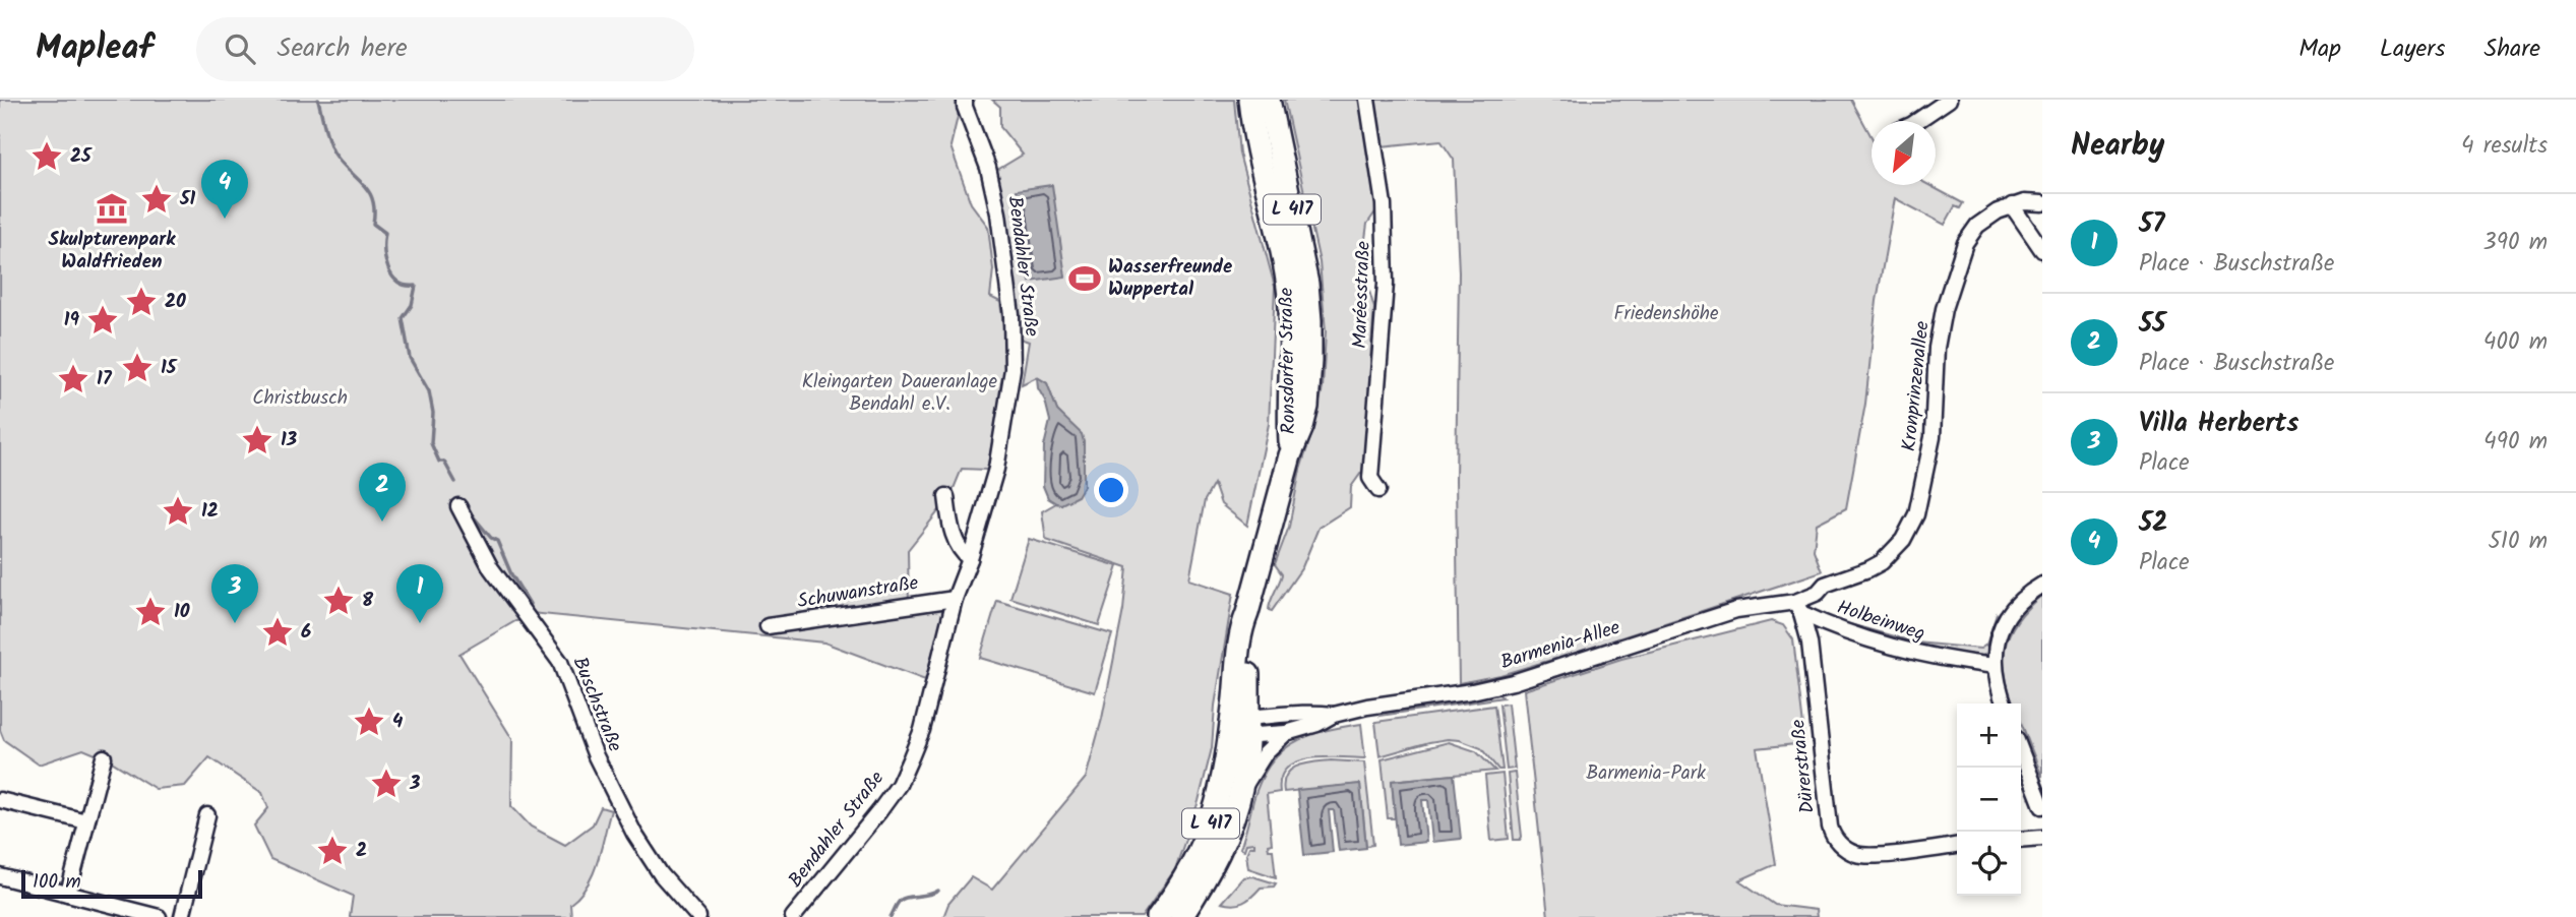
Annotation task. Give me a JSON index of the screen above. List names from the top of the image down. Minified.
{"streets":{"main road":["L 417","Ronsdorfer Straße"],"street":["Bendahler Straße","Maréesstraße","Kronprinzenallee","Schuwanstraße","Holbeinweg","Barmenia-Allee","Buschstraße","Dürerstraße"]},"crossings":[["Bendahler Straße","Schuwanstraße"],["Ronsdorfer Straße","Barmenia-Allee"],["Kronprinzenallee","Holbeinweg"],["Kronprinzenallee","Barmenia-Allee"],["Kronprinzenallee","Dürerstraße"],["Holbeinweg","Barmenia-Allee"],["Holbeinweg","Dürerstraße"],["Barmenia-Allee","Dürerstraße"]],"parks":["Friedenshöhe","Kleingarten Daueranlage Bendahl e.V.","Christbusch","Barmenia-Park"],"places":{"place":["25","51","20","19","15","17","13","12","8","10","6","4","3","2"],"museum":["Skulpturenpark Waldfrieden"],"sports":["Wasserfreunde Wuppertal"]},"scale_bar":"100 m","north":"bottom left","page":{"header":"Mapleaf","search":"Search here","nav":["Map","Layers","Share"],"heading":["Nearby","4 results"],"pins":["4","2","1","3"],"list":[{"mark":"1","name":"57","note":"Place · Buschstraße","value":"390 m"},{"mark":"2","name":"55","note":"Place · Buschstraße","value":"400 m"},{"mark":"3","name":"Villa Herberts","note":"Place","value":"490 m"},{"mark":"4","name":"52","note":"Place","value":"510 m"}],"map_buttons":["+","−"],"scale":"100 m"}}
